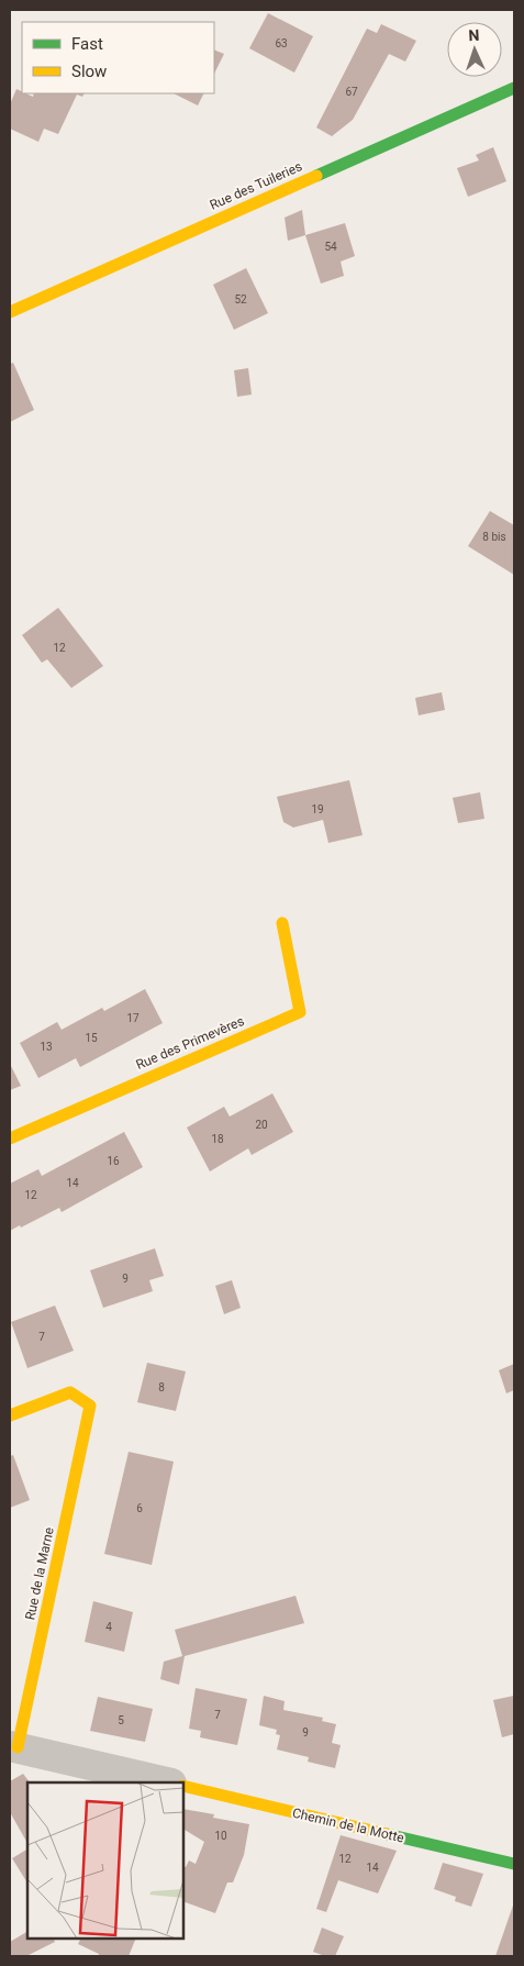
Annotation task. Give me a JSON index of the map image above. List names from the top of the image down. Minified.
{"streets":{"street":["Rue des Tuileries","Rue des Primevères","Rue de la Marne","Chemin de la Motte"]},"house_numbers":["63","67","54","52","8 bis","12","19","17","15","13","20","18","16","14","12","9","7","8","6","4","7","5","9","10","12","14"],"legend":["Fast","Slow"],"north":"top"}
